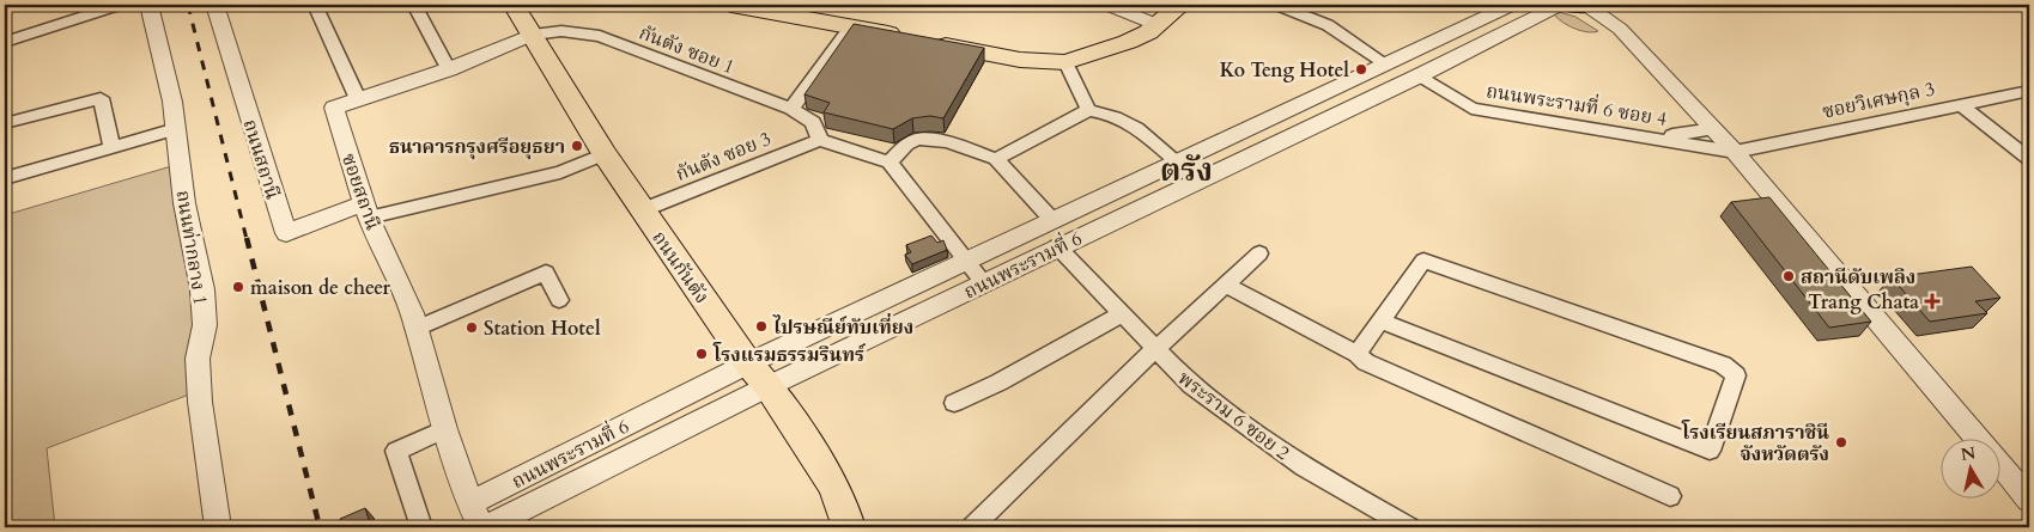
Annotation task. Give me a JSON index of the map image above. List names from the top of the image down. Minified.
{"streets":{"main road":["ถนนกันตัง"],"street":["กันตัง ซอย 1","ซอยวิเศษกุล 3","ถนนพระรามที่ 6 ซอย 4","กันตัง ซอย 3","ถนนสถานี","ซอยสถานี","ถนนท่ากลาง 1","ถนนพระรามที่ 6","พระราม 6 ซอย 2"]},"crossings":[["กันตัง ซอย 1","กันตัง ซอย 3"],["กันตัง ซอย 1","ซอยสถานี"],["กันตัง ซอย 1","ถนนกันตัง"],["ซอยวิเศษกุล 3","ถนนพระรามที่ 6 ซอย 4"],["ถนนพระรามที่ 6 ซอย 4","ถนนพระรามที่ 6"],["กันตัง ซอย 3","ถนนกันตัง"],["ถนนสถานี","ซอยสถานี"],["ซอยสถานี","ถนนพระรามที่ 6"],["ซอยสถานี","ถนนกันตัง"],["ถนนพระรามที่ 6","ถนนกันตัง"],["ถนนพระรามที่ 6","พระราม 6 ซอย 2"]],"districts":["ตรัง"],"places":{"other":["Ko Teng Hotel","ธนาคารกรุงศรีอยุธยา","สถานีดับเพลิง","maison de cheer","ไปรษณีย์ทับเที่ยง","Station Hotel","โรงแรมธรรมรินทร์","โรงเรียนสภาราชินี จังหวัดตรัง"],"health":["Trang Chata"]},"north":"top"}
